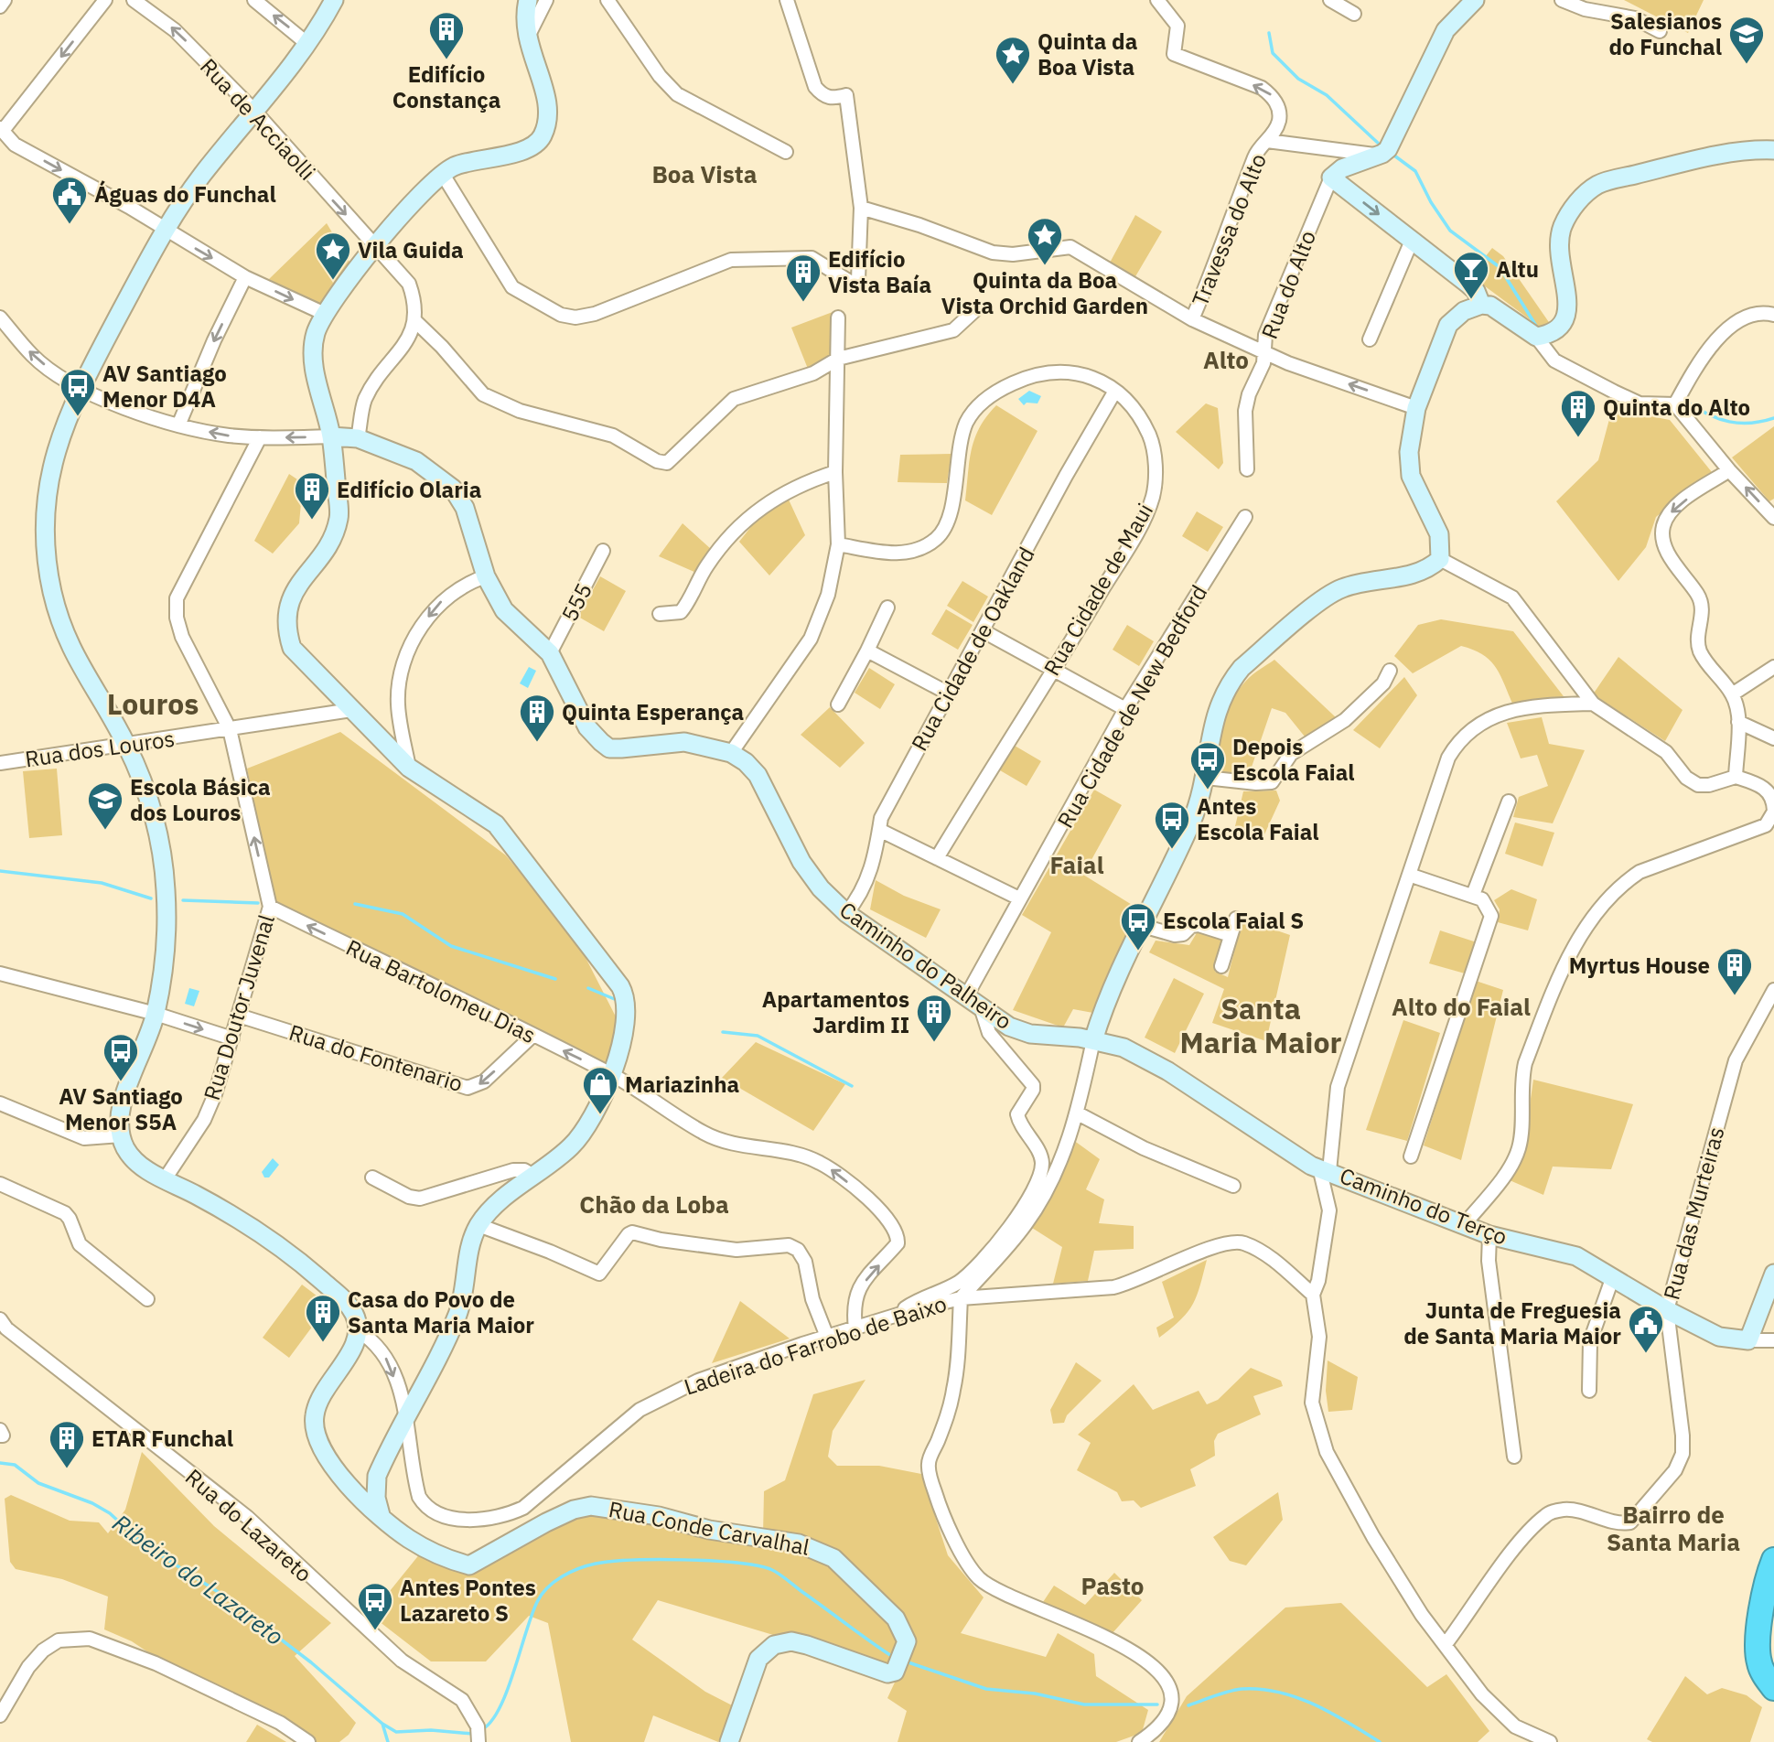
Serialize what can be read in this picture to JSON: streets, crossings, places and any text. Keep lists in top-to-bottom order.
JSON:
{
  "streets": {
    "street": [
      "Rua de Acciaolli",
      "Travessa do Alto",
      "Rua do Alto",
      "Rua Cidade de Maui",
      "555",
      "Rua Cidade de Oakland",
      "Rua Cidade de New Bedford",
      "Rua dos Louros",
      "Caminho do Palheiro",
      "Rua Bartolomeu Dias",
      "Rua Doutor Juvenal",
      "Rua do Fontenario",
      "Caminho do Terço",
      "Rua das Murteiras",
      "Ladeira do Farrobo de Baixo",
      "Rua do Lazareto",
      "Rua Conde Carvalhal"
    ]
  },
  "crossings": [
    ["Rua Cidade de Maui", "Rua Cidade de Oakland"],
    ["555", "Caminho do Palheiro"],
    ["Rua Cidade de Oakland", "Caminho do Palheiro"],
    ["Rua Cidade de New Bedford", "Caminho do Palheiro"],
    ["Rua dos Louros", "Rua Doutor Juvenal"],
    ["Caminho do Palheiro", "Rua Doutor Juvenal"],
    ["Caminho do Palheiro", "Caminho do Terço"],
    ["Rua Bartolomeu Dias", "Rua Doutor Juvenal"],
    ["Rua Bartolomeu Dias", "Rua do Fontenario"],
    ["Rua Bartolomeu Dias", "Ladeira do Farrobo de Baixo"],
    ["Rua Doutor Juvenal", "Rua do Fontenario"],
    ["Caminho do Terço", "Rua das Murteiras"]
  ],
  "one_way": ["Travessa do Alto", "Rua Bartolomeu Dias"],
  "districts": [
    "Boa Vista",
    "Alto",
    "Louros",
    "Faial",
    "Alto do Faial",
    "Santa Maria Maior",
    "Chão da Loba",
    "Bairro de Santa Maria",
    "Pasto"
  ],
  "water": ["Ribeiro do Lazareto"],
  "places": {
    "building": [
      "Edifício Constança",
      "Edifício Vista Baía",
      "Quinta do Alto",
      "Edifício Olaria",
      "Quinta Esperança",
      "Myrtus House",
      "Apartamentos Jardim II",
      "Casa do Povo de Santa Maria Maior",
      "ETAR Funchal"
    ],
    "school or university": ["Salesianos do Funchal", "Escola Básica dos Louros"],
    "place": ["Quinta da Boa Vista", "Quinta da Boa Vista Orchid Garden", "Vila Guida"],
    "public building": ["Águas do Funchal", "Junta de Freguesia de Santa Maria Maior"],
    "bar": ["Altu"],
    "bus stop": [
      "AV Santiago Menor D4A",
      "Depois Escola Faial",
      "Antes Escola Faial",
      "Escola Faial S",
      "AV Santiago Menor S5A",
      "Antes Pontes Lazareto S"
    ],
    "shop": ["Mariazinha"]
  }
}
